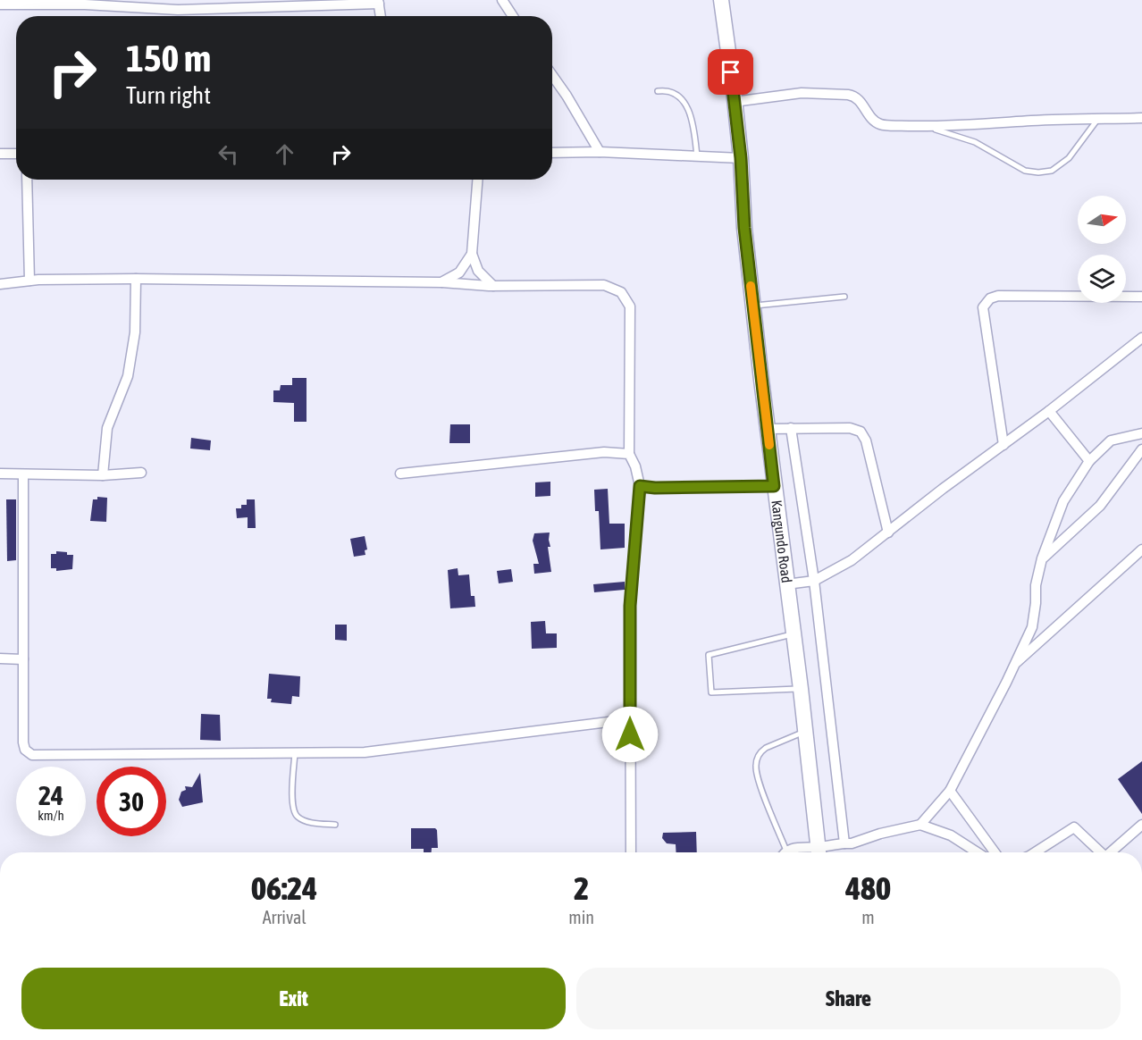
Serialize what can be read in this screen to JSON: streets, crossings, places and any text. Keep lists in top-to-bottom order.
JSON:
{
  "streets": {
    "highway": ["Kangundo Road"]
  },
  "north": "right",
  "page": {
    "turn": ["150 m", "Turn right"],
    "speed": "24 km/h",
    "limit": "30",
    "eta": [
      "06:24",
      "Arrival",
      "2",
      "min",
      "480",
      "m"
    ],
    "buttons": ["Exit", "Share"]
  }
}
